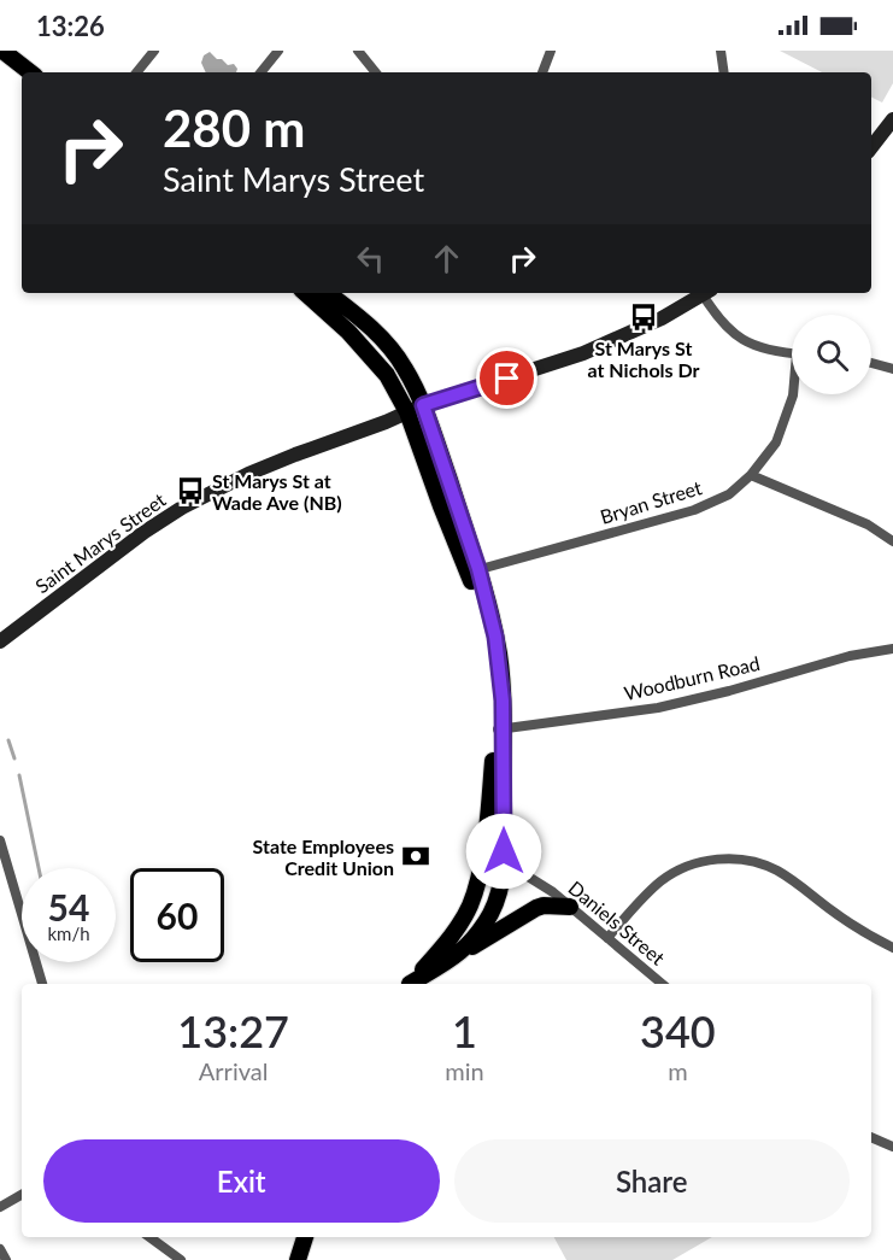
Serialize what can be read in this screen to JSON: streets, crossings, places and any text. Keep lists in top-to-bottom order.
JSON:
{
  "streets": {
    "main road": ["Saint Marys Street"],
    "street": ["Bryan Street", "Woodburn Road", "Daniels Street"]
  },
  "places": {
    "bus stop": ["St Marys St at Nichols Dr", "St Marys St at Wade Ave (NB)"],
    "bank": ["State Employees Credit Union"]
  },
  "page": {
    "status": "13:26",
    "turn": ["280 m", "Saint Marys Street"],
    "speed": "54 km/h",
    "limit": "60",
    "eta": [
      "13:27",
      "Arrival",
      "1",
      "min",
      "340",
      "m"
    ],
    "buttons": ["Exit", "Share"]
  }
}
